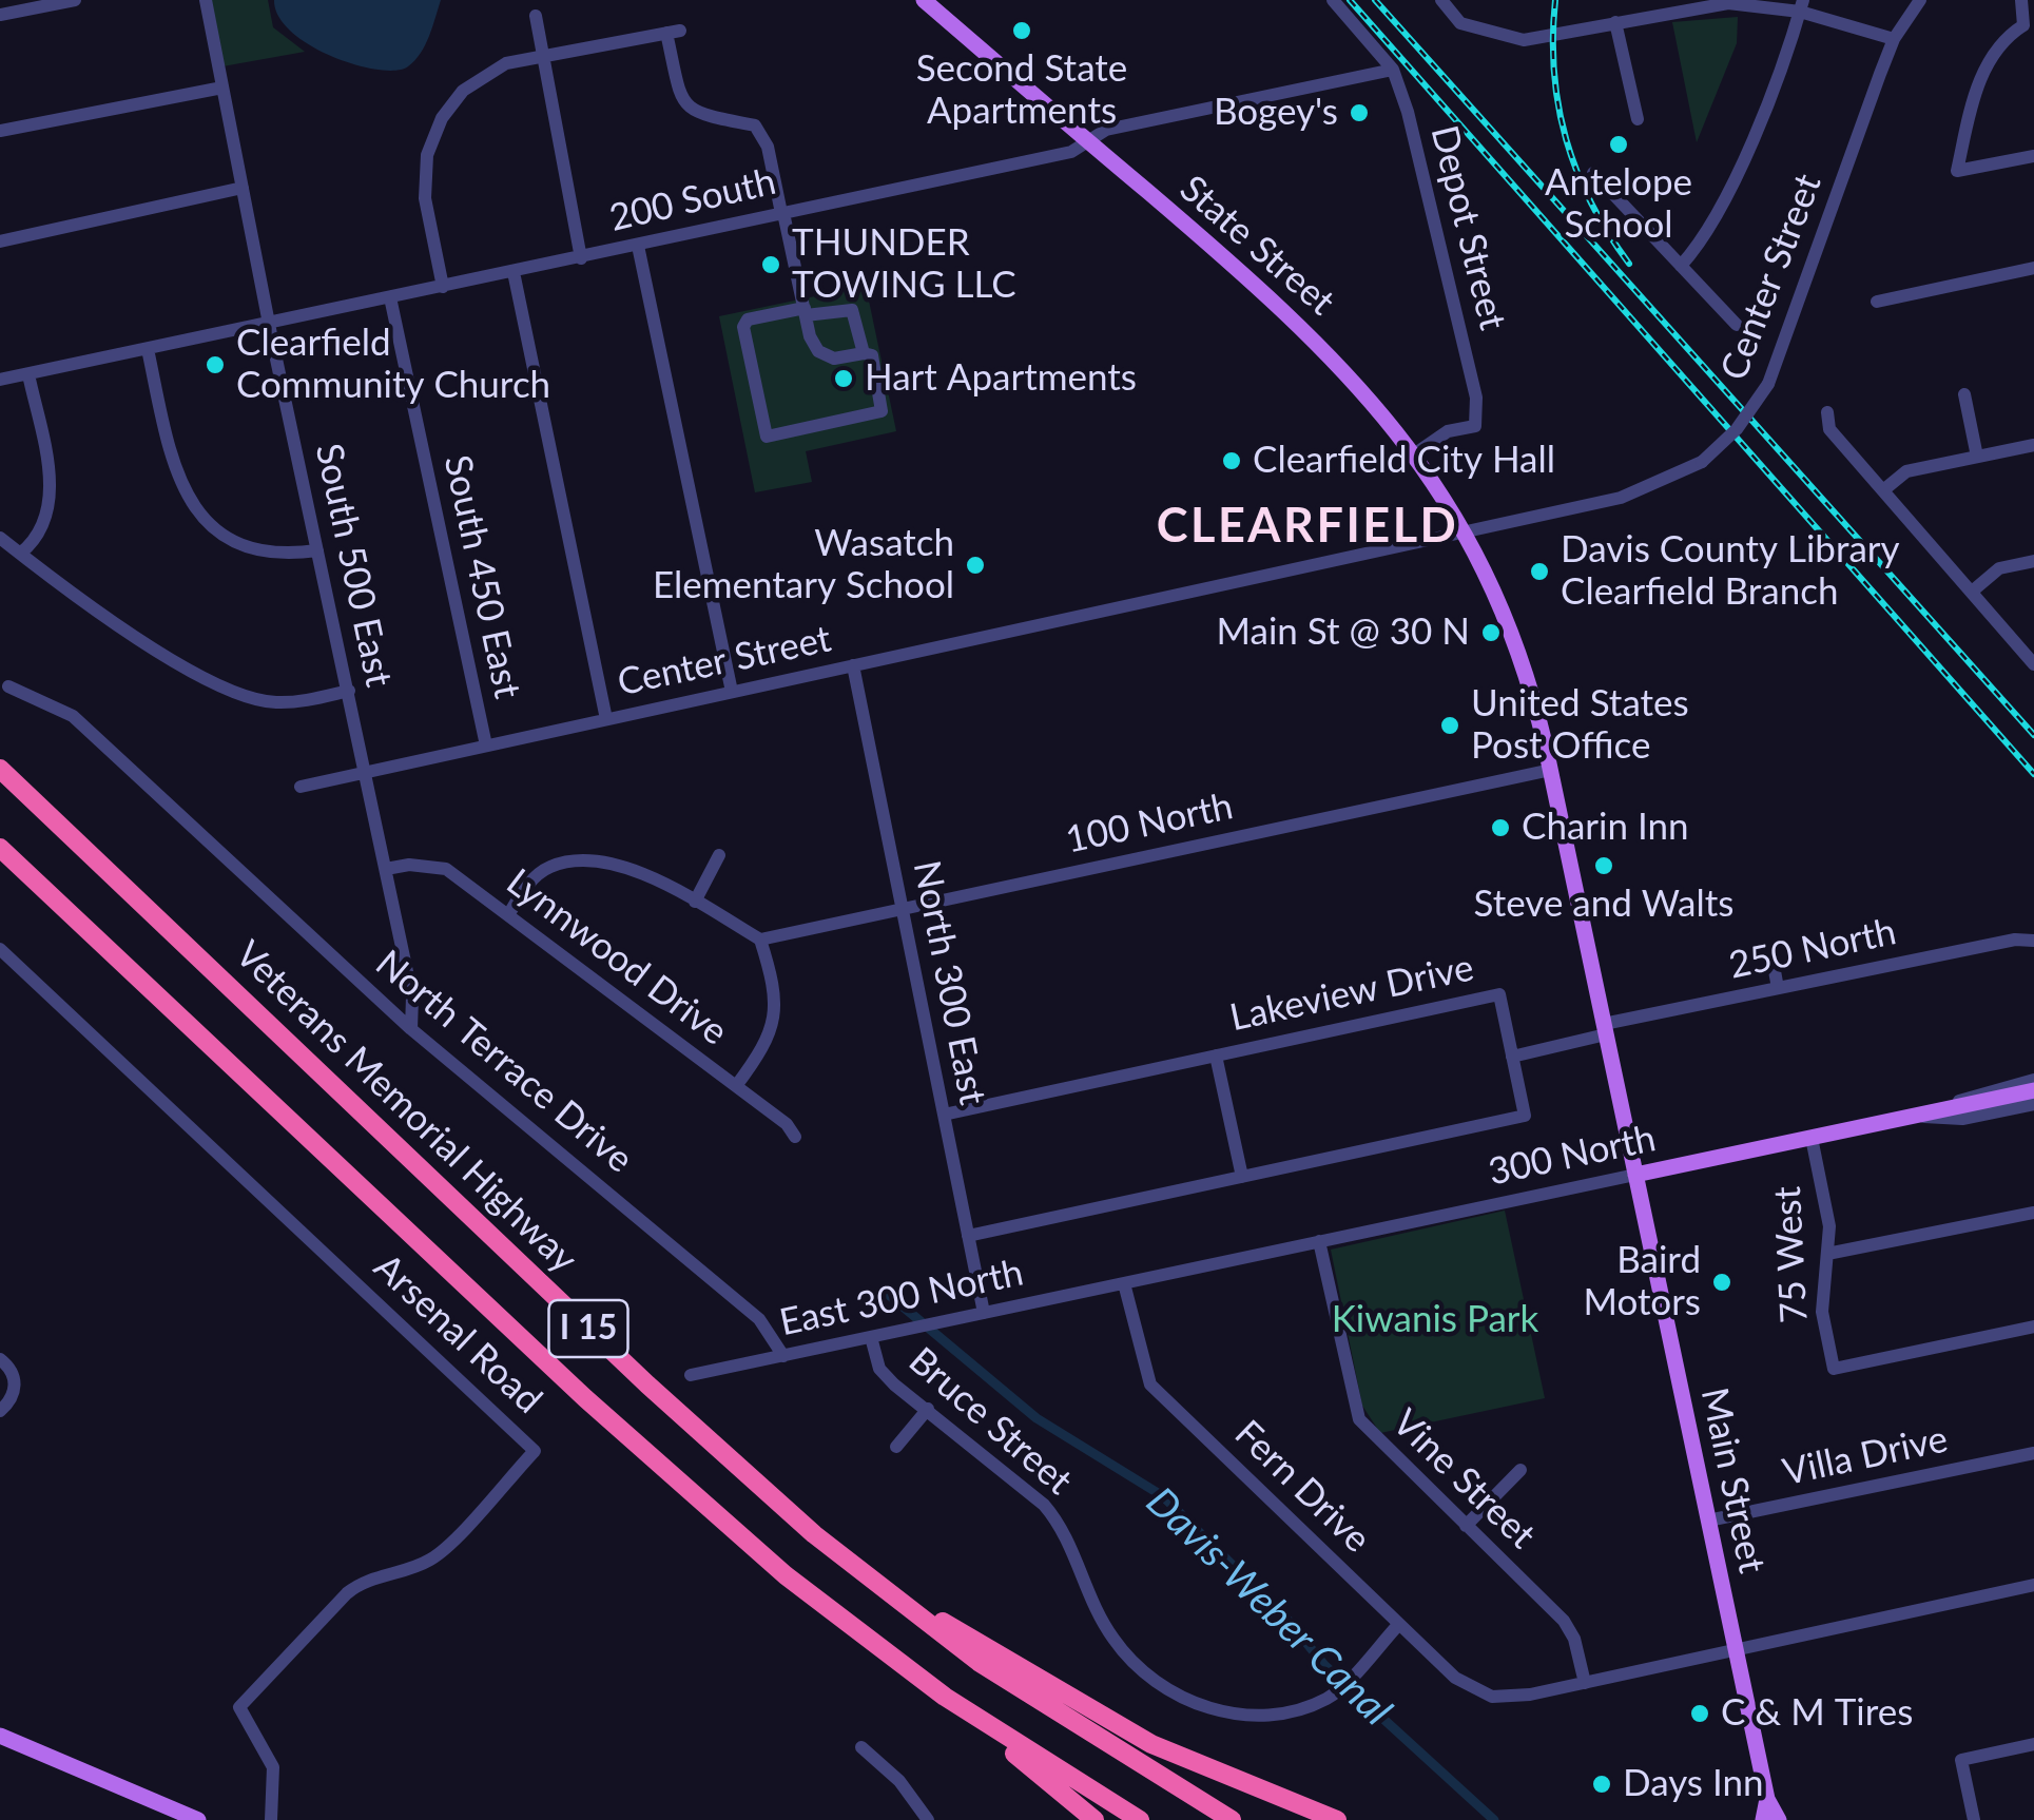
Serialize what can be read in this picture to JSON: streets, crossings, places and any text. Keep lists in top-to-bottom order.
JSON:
{
  "streets": {
    "highway": ["Veterans Memorial Highway", "I 15"],
    "main road": ["State Street", "300 North", "Main Street"],
    "street": [
      "200 South",
      "Depot Street",
      "Center Street",
      "South 500 East",
      "South 450 East",
      "100 North",
      "250 North",
      "Lynnwood Drive",
      "North 300 East",
      "Lakeview Drive",
      "North Terrace Drive",
      "75 West",
      "East 300 North",
      "Arsenal Road",
      "Bruce Street",
      "Villa Drive",
      "Vine Street",
      "Fern Drive"
    ]
  },
  "crossings": [
    ["200 South", "Depot Street"],
    ["200 South", "State Street"],
    ["200 South", "South 500 East"],
    ["200 South", "South 450 East"],
    ["Depot Street", "State Street"],
    ["State Street", "Center Street"],
    ["State Street", "100 North"],
    ["State Street", "Main Street"],
    ["Center Street", "South 500 East"],
    ["Center Street", "South 450 East"],
    ["Center Street", "North 300 East"],
    ["South 500 East", "Lynnwood Drive"],
    ["South 500 East", "North Terrace Drive"],
    ["100 North", "North 300 East"],
    ["100 North", "Main Street"],
    ["250 North", "Main Street"],
    ["North 300 East", "Lakeview Drive"],
    ["North 300 East", "East 300 North"],
    ["North Terrace Drive", "East 300 North"],
    ["300 North", "75 West"],
    ["300 North", "East 300 North"],
    ["300 North", "Vine Street"],
    ["300 North", "Main Street"],
    ["300 North", "Fern Drive"],
    ["East 300 North", "Bruce Street"],
    ["East 300 North", "Fern Drive"],
    ["Bruce Street", "Fern Drive"],
    ["Villa Drive", "Main Street"],
    ["Vine Street", "Fern Drive"]
  ],
  "districts": ["CLEARFIELD"],
  "water": ["Davis-Weber Canal"],
  "parks": ["Kiwanis Park"],
  "places": [
    "Second State Apartments",
    "Bogey's",
    "Antelope School",
    "THUNDER TOWING LLC",
    "Clearfield Community Church",
    "Hart Apartments",
    "Clearfield City Hall",
    "Wasatch Elementary School",
    "Davis County Library Clearfield Branch",
    "Main St @ 30 N",
    "United States Post Office",
    "Charin Inn",
    "Steve and Walts",
    "Baird Motors",
    "C & M Tires",
    "Days Inn"
  ]
}
